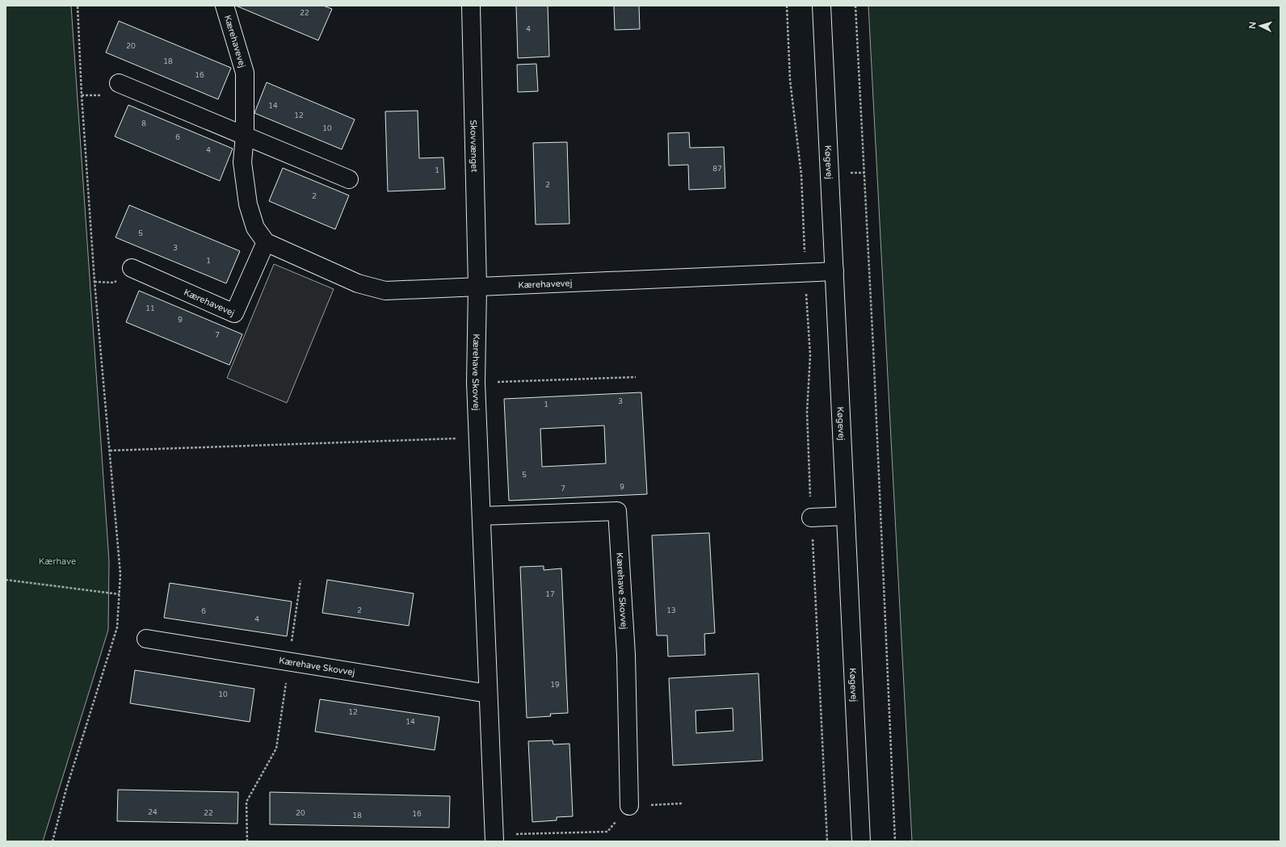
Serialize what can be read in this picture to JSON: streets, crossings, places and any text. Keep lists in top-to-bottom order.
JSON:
{
  "streets": {
    "street": [
      "Kærehavevej",
      "Skovvænget",
      "Køgevej",
      "Kærehave Skovvej"
    ]
  },
  "crossings": [
    ["Kærehavevej", "Skovvænget"],
    ["Kærehavevej", "Køgevej"],
    ["Kærehavevej", "Kærehave Skovvej"],
    ["Skovvænget", "Kærehave Skovvej"]
  ],
  "parks": ["Kærhave"],
  "house_numbers": [
    "22",
    "4",
    "20",
    "18",
    "16",
    "14",
    "12",
    "8",
    "10",
    "6",
    "4",
    "87",
    "1",
    "2",
    "2",
    "5",
    "3",
    "1",
    "11",
    "9",
    "7",
    "3",
    "1",
    "5",
    "9",
    "7",
    "17",
    "2",
    "13",
    "6",
    "4",
    "19",
    "10",
    "12",
    "14",
    "24",
    "22",
    "20",
    "16",
    "18"
  ],
  "north": "left"
}
